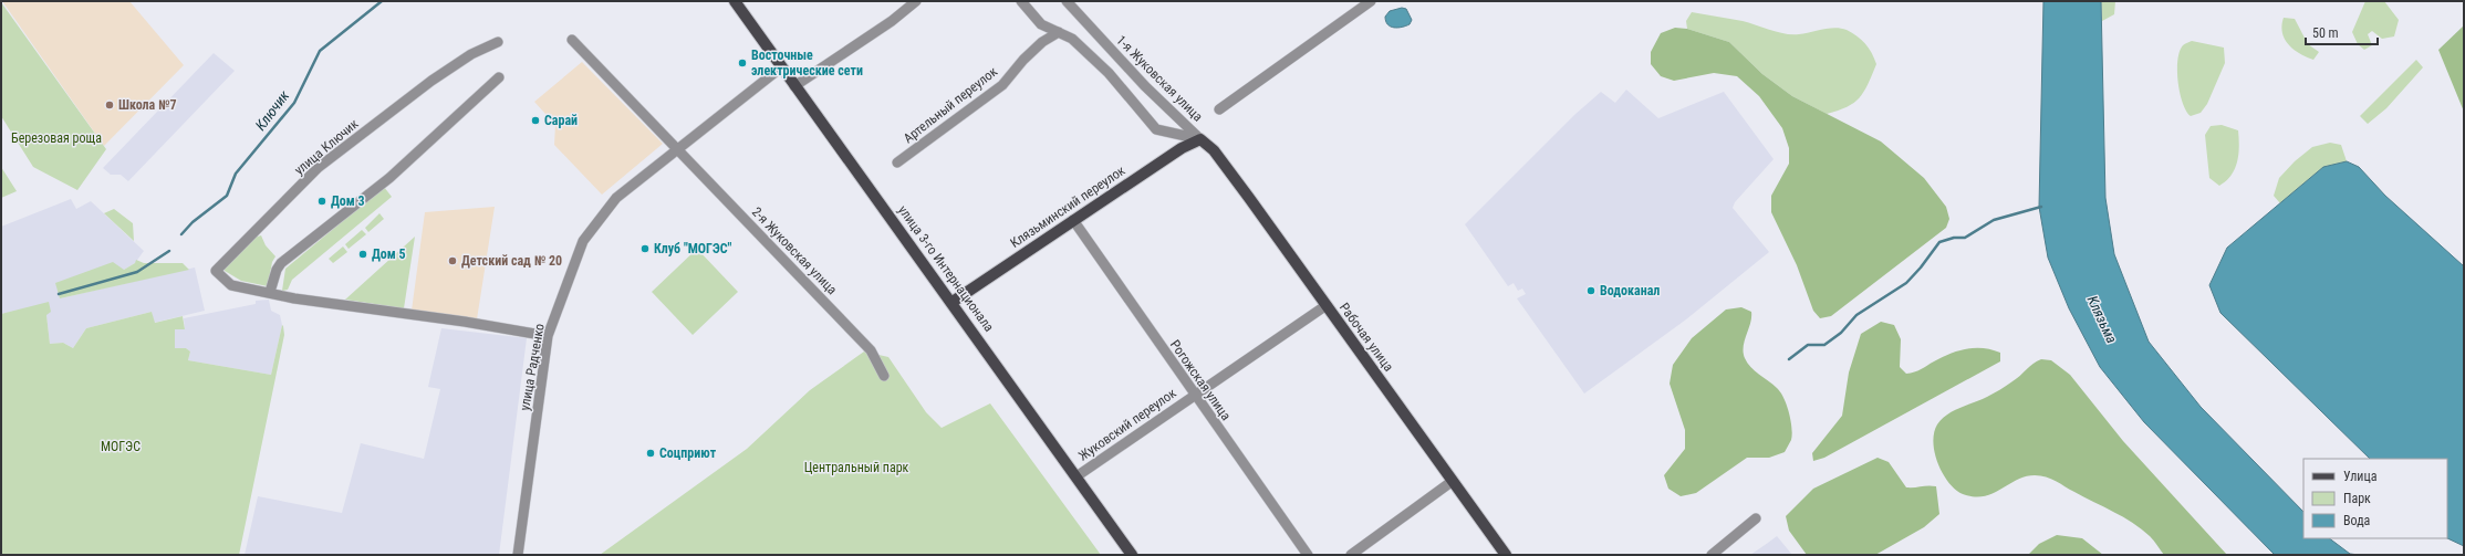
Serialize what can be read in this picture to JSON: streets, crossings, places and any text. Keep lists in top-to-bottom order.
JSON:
{
  "streets": {
    "main road": ["Клязьминский переулок", "улица 3-го Интернационала", "Рабочая улица"],
    "street": [
      "1-я Жуковская улица",
      "Артельный переулок",
      "улица Ключик",
      "2-я Жуковская улица",
      "улица Радченко",
      "Рогожская улица",
      "Жуковский переулок"
    ]
  },
  "crossings": [
    ["1-я Жуковская улица", "Артельный переулок"],
    ["1-я Жуковская улица", "Клязьминский переулок"],
    ["1-я Жуковская улица", "Рабочая улица"],
    ["улица Ключик", "улица Радченко"],
    ["Клязьминский переулок", "улица 3-го Интернационала"],
    ["Клязьминский переулок", "Рабочая улица"],
    ["Клязьминский переулок", "Рогожская улица"],
    ["2-я Жуковская улица", "улица Радченко"],
    ["улица 3-го Интернационала", "улица Радченко"],
    ["улица 3-го Интернационала", "Жуковский переулок"],
    ["Рабочая улица", "Жуковский переулок"],
    ["Рогожская улица", "Жуковский переулок"]
  ],
  "water": ["Ключик", "Клязьма"],
  "parks": ["Березовая роща", "МОГЭС", "Центральный парк"],
  "places": [
    "Восточные электрические сети",
    "Школа №7",
    "Сарай",
    "Дом 3",
    "Клуб \"МОГЭС\"",
    "Дом 5",
    "Детский сад № 20",
    "Водоканал",
    "Соцприют"
  ],
  "legend": ["Улица", "Парк", "Вода"],
  "scale_bar": "50 m"
}
